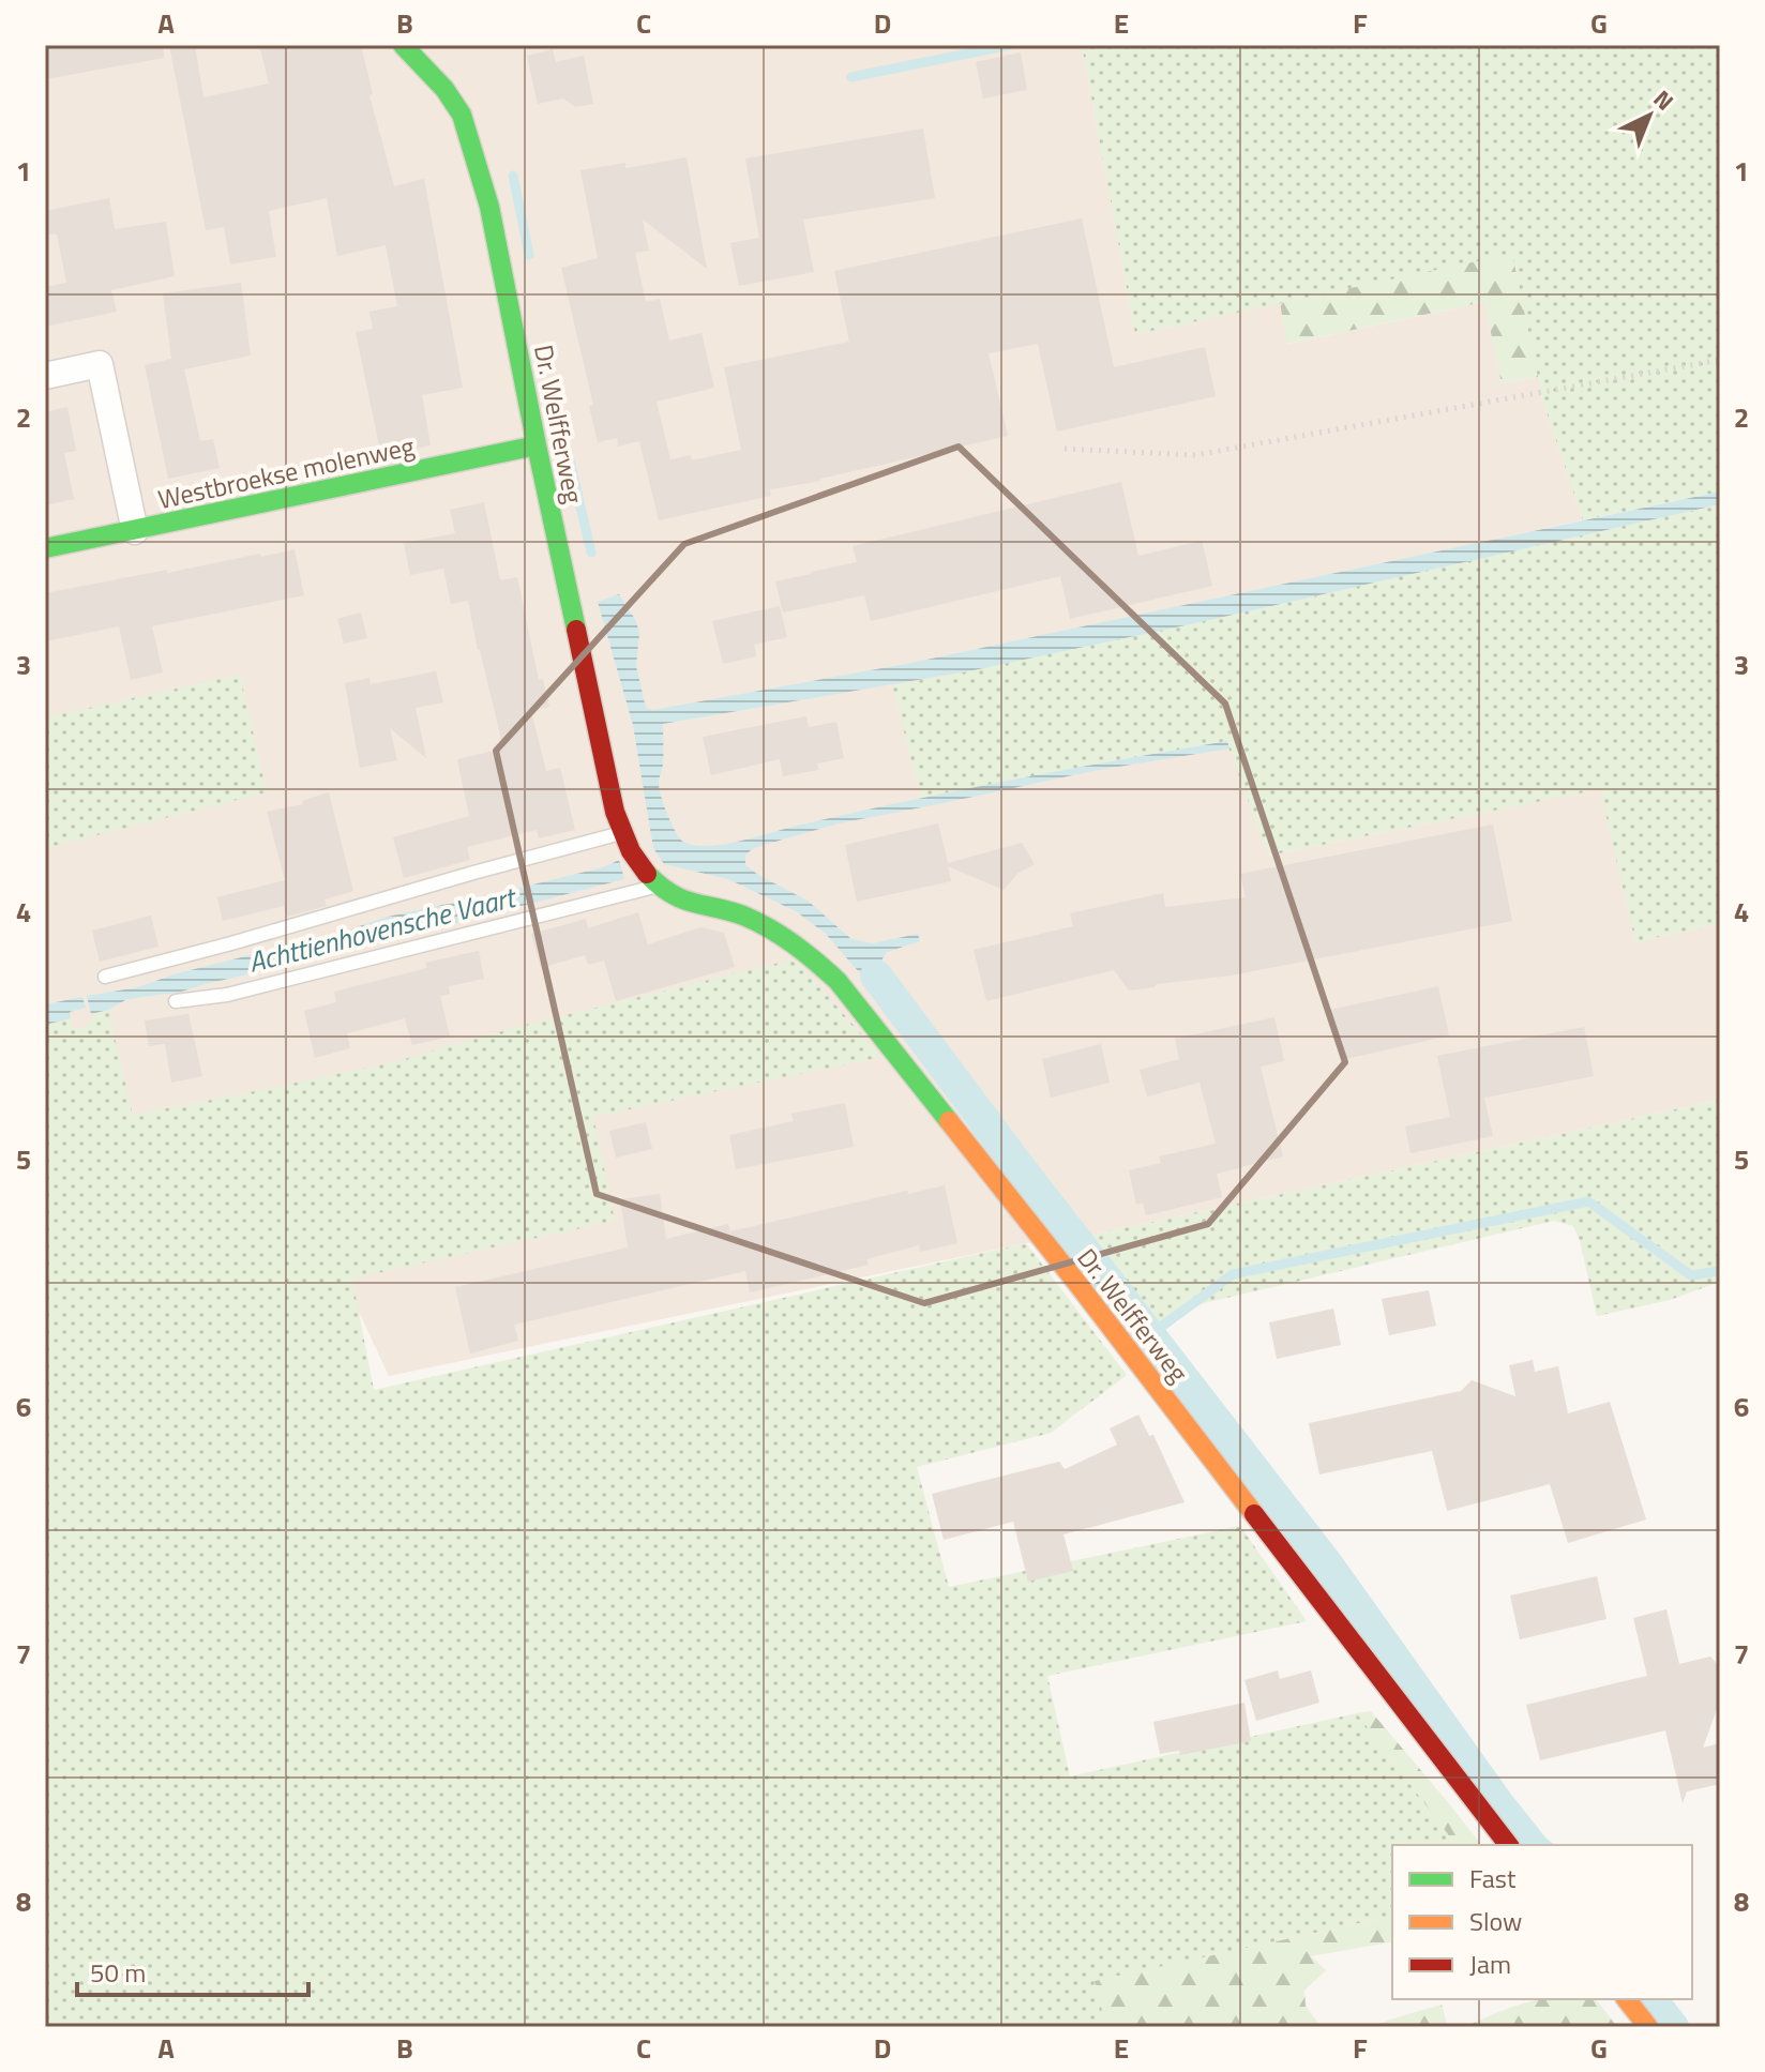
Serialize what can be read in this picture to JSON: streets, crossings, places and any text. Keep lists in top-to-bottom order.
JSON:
{
  "streets": {
    "street": ["Dr. Welfferweg", "Westbroekse molenweg"]
  },
  "crossings": [
    ["Dr. Welfferweg", "Westbroekse molenweg"]
  ],
  "water": ["Achttienhovensche Vaart"],
  "legend": ["Fast", "Slow", "Jam"],
  "scale_bar": "50 m",
  "north": "top right",
  "grid": {
    "columns": [
      "A",
      "B",
      "C",
      "D",
      "E",
      "F",
      "G"
    ],
    "rows": [
      "1",
      "2",
      "3",
      "4",
      "5",
      "6",
      "7",
      "8"
    ]
  }
}
